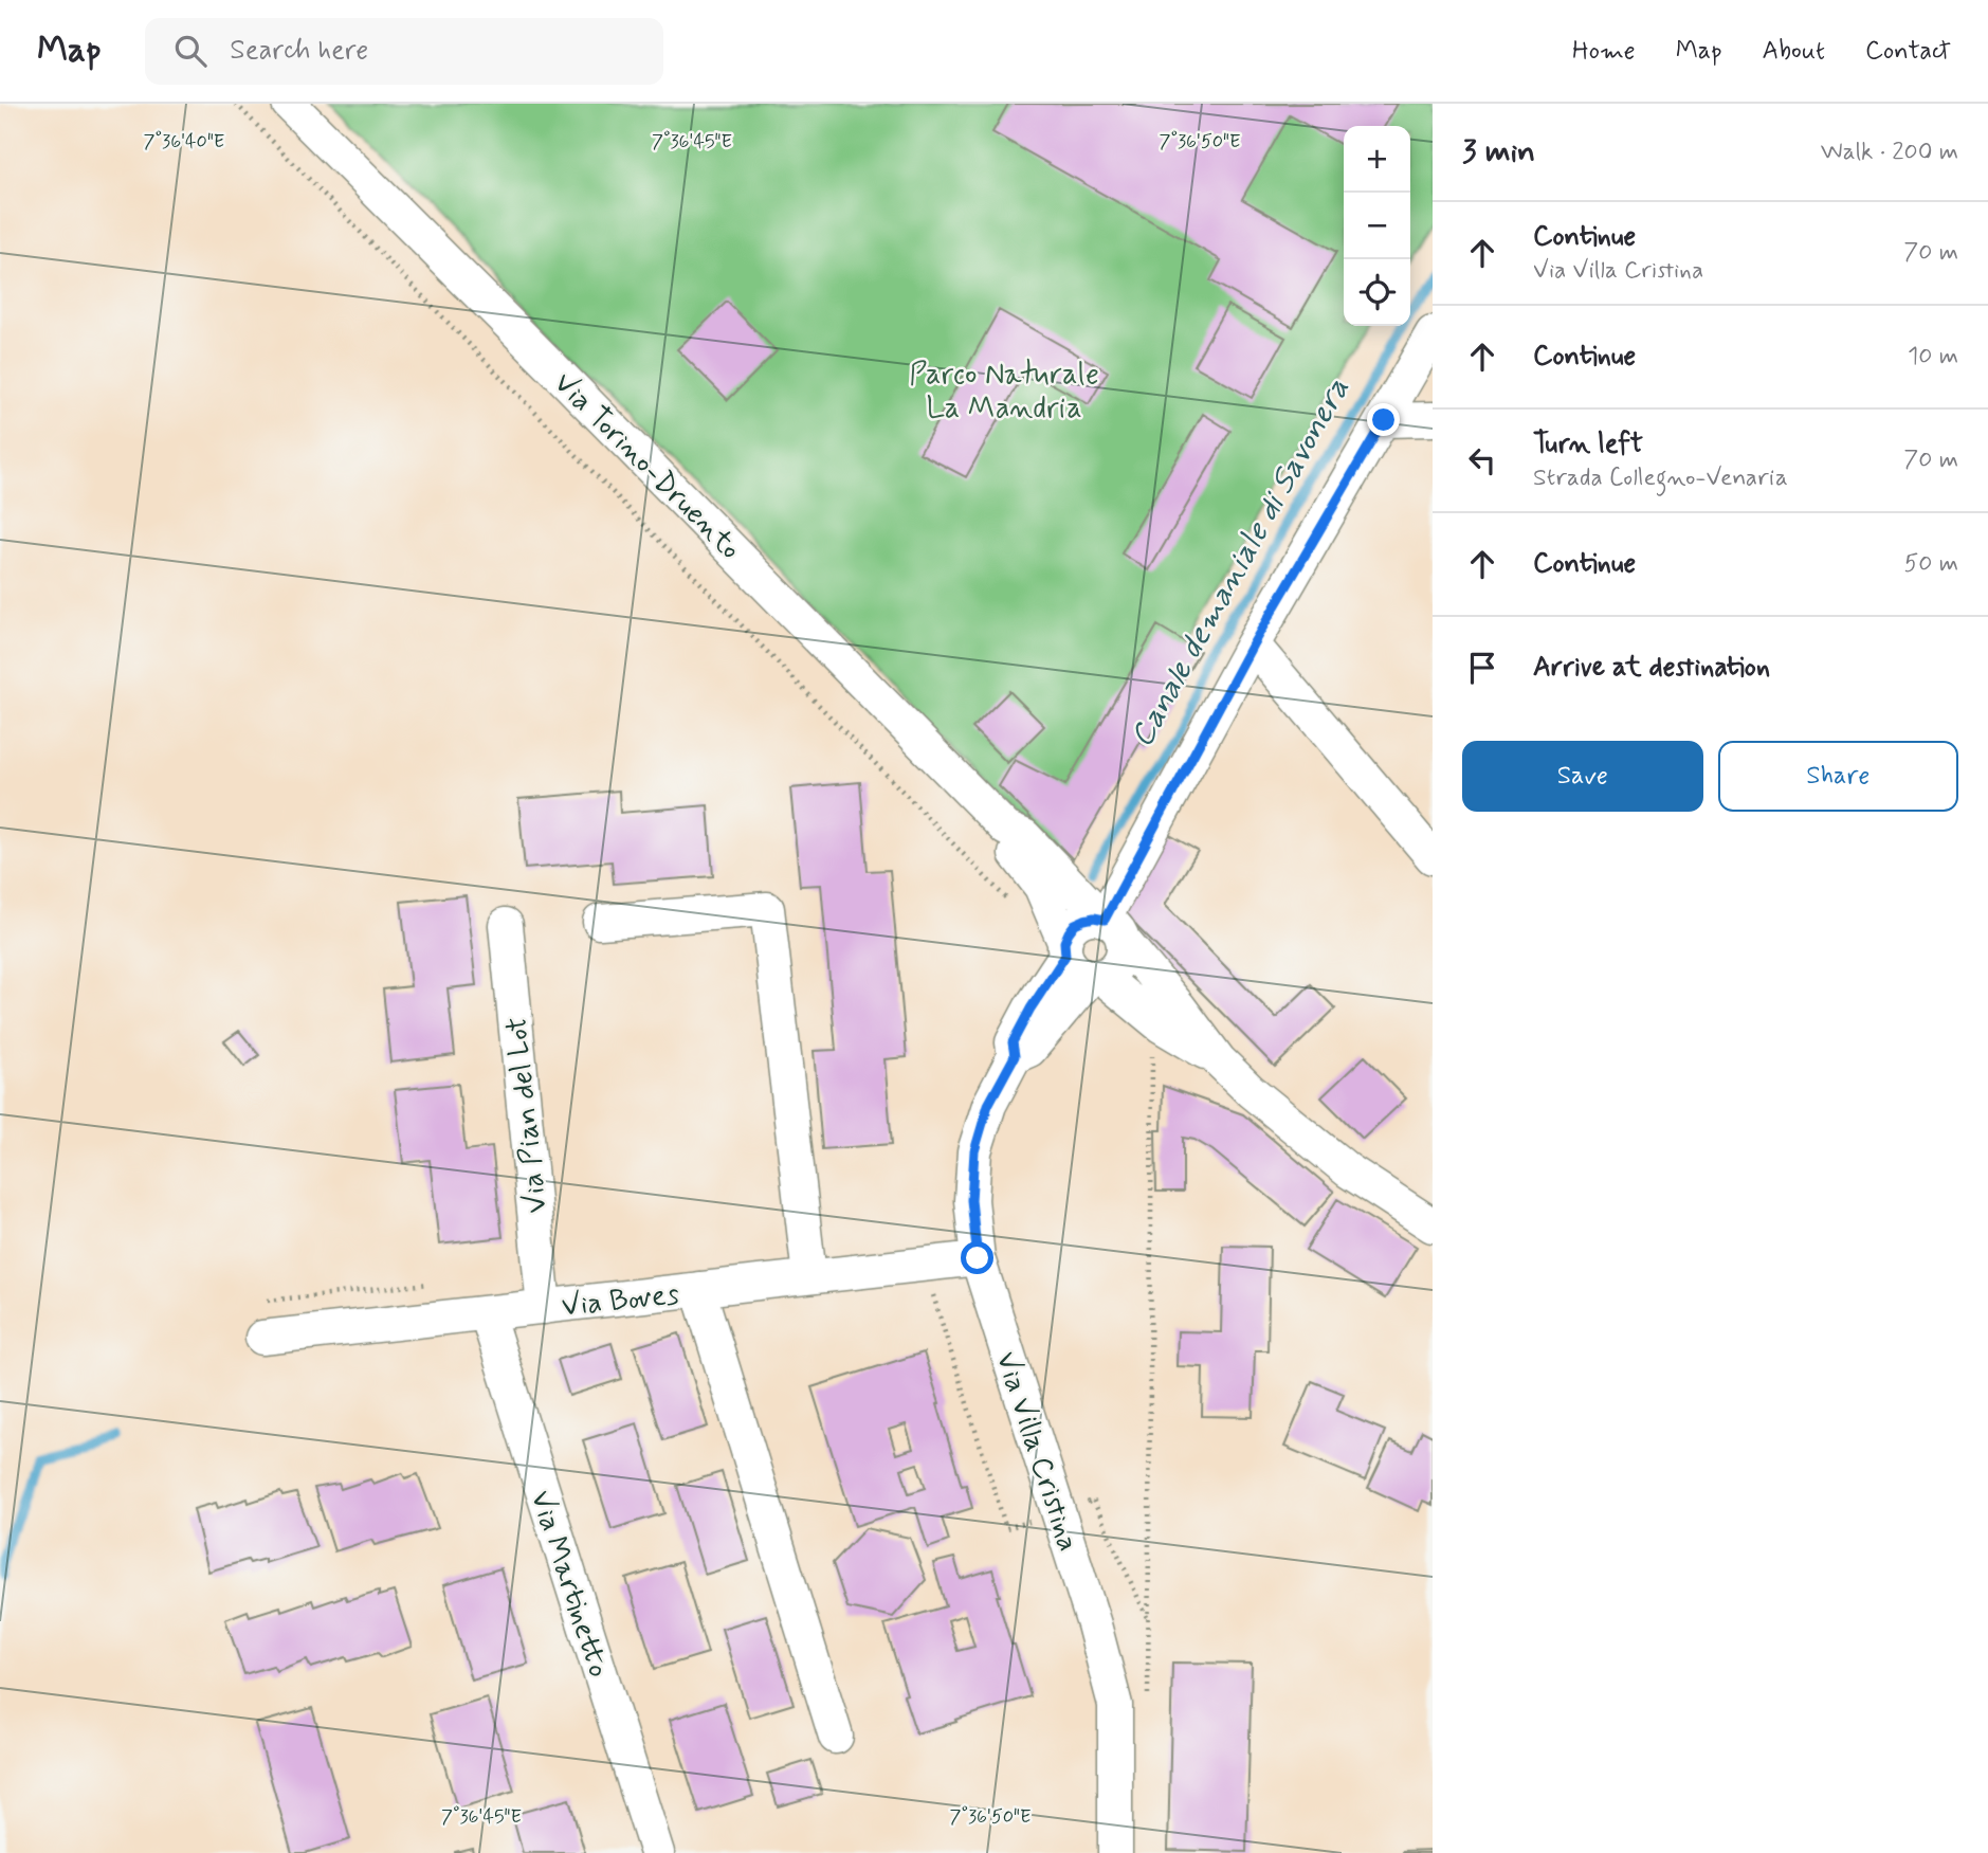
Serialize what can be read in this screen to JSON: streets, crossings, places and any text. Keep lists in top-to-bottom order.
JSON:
{
  "streets": {
    "street": [
      "Via Torino-Druento",
      "Via Pian del Lot",
      "Via Boves",
      "Via Villa Cristina",
      "Via Martinetto"
    ]
  },
  "crossings": [
    ["Via Torino-Druento", "Via Villa Cristina"],
    ["Via Pian del Lot", "Via Boves"],
    ["Via Boves", "Via Villa Cristina"],
    ["Via Boves", "Via Martinetto"]
  ],
  "water": ["Canale demaniale di Savonera"],
  "parks": ["Parco Naturale La Mandria"],
  "page": {
    "header": "Map",
    "search": "Search here",
    "nav": [
      "Home",
      "Map",
      "About",
      "Contact"
    ],
    "heading": ["3 min", "Walk · 200 m"],
    "map_buttons": ["+", "−"],
    "list": [
      ["Continue", "Via Villa Cristina", "70 m"],
      ["Continue", "10 m"],
      ["Turn left", "Strada Collegno-Venaria", "70 m"],
      ["Continue", "50 m"],
      "Arrive at destination"
    ],
    "buttons": ["Save", "Share"]
  },
  "coordinates": ["7°36'40\"E", "7°36'45\"E", "7°36'50\"E"]
}
